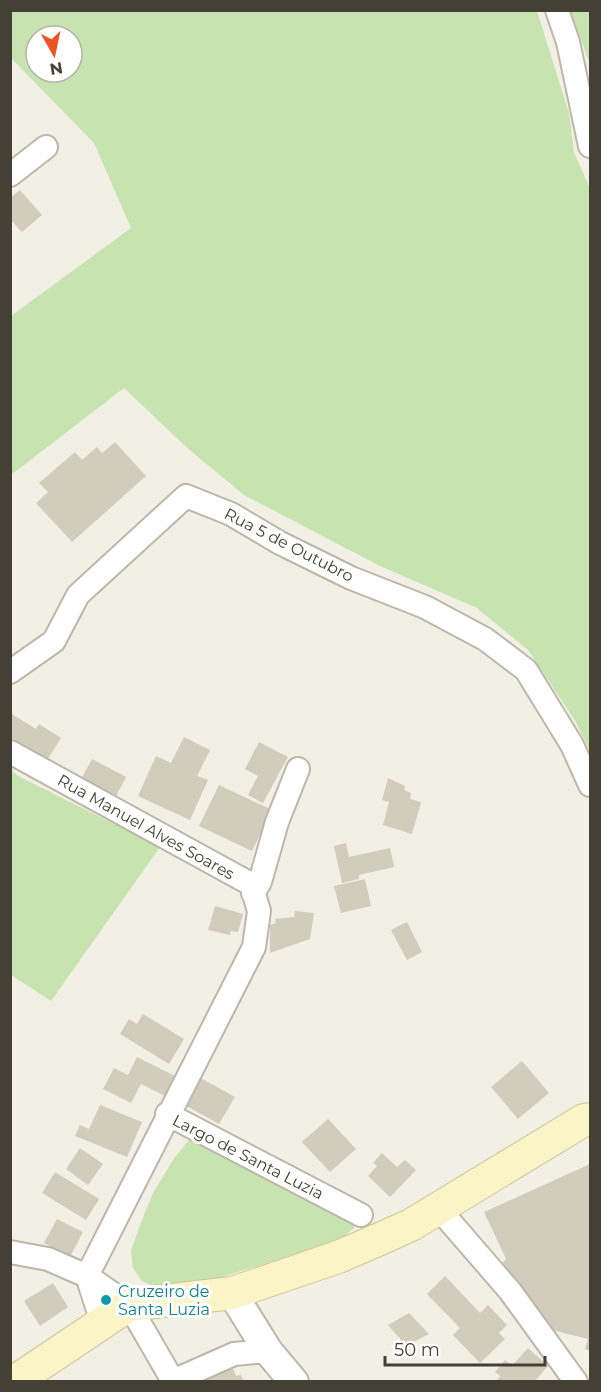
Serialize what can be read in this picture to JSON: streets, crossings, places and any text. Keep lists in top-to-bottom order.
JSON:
{
  "streets": {
    "street": ["Rua 5 de Outubro", "Rua Manuel Alves Soares", "Largo de Santa Luzia"]
  },
  "places": ["Cruzeiro de Santa Luzia"],
  "scale_bar": "50 m",
  "north": "bottom"
}
